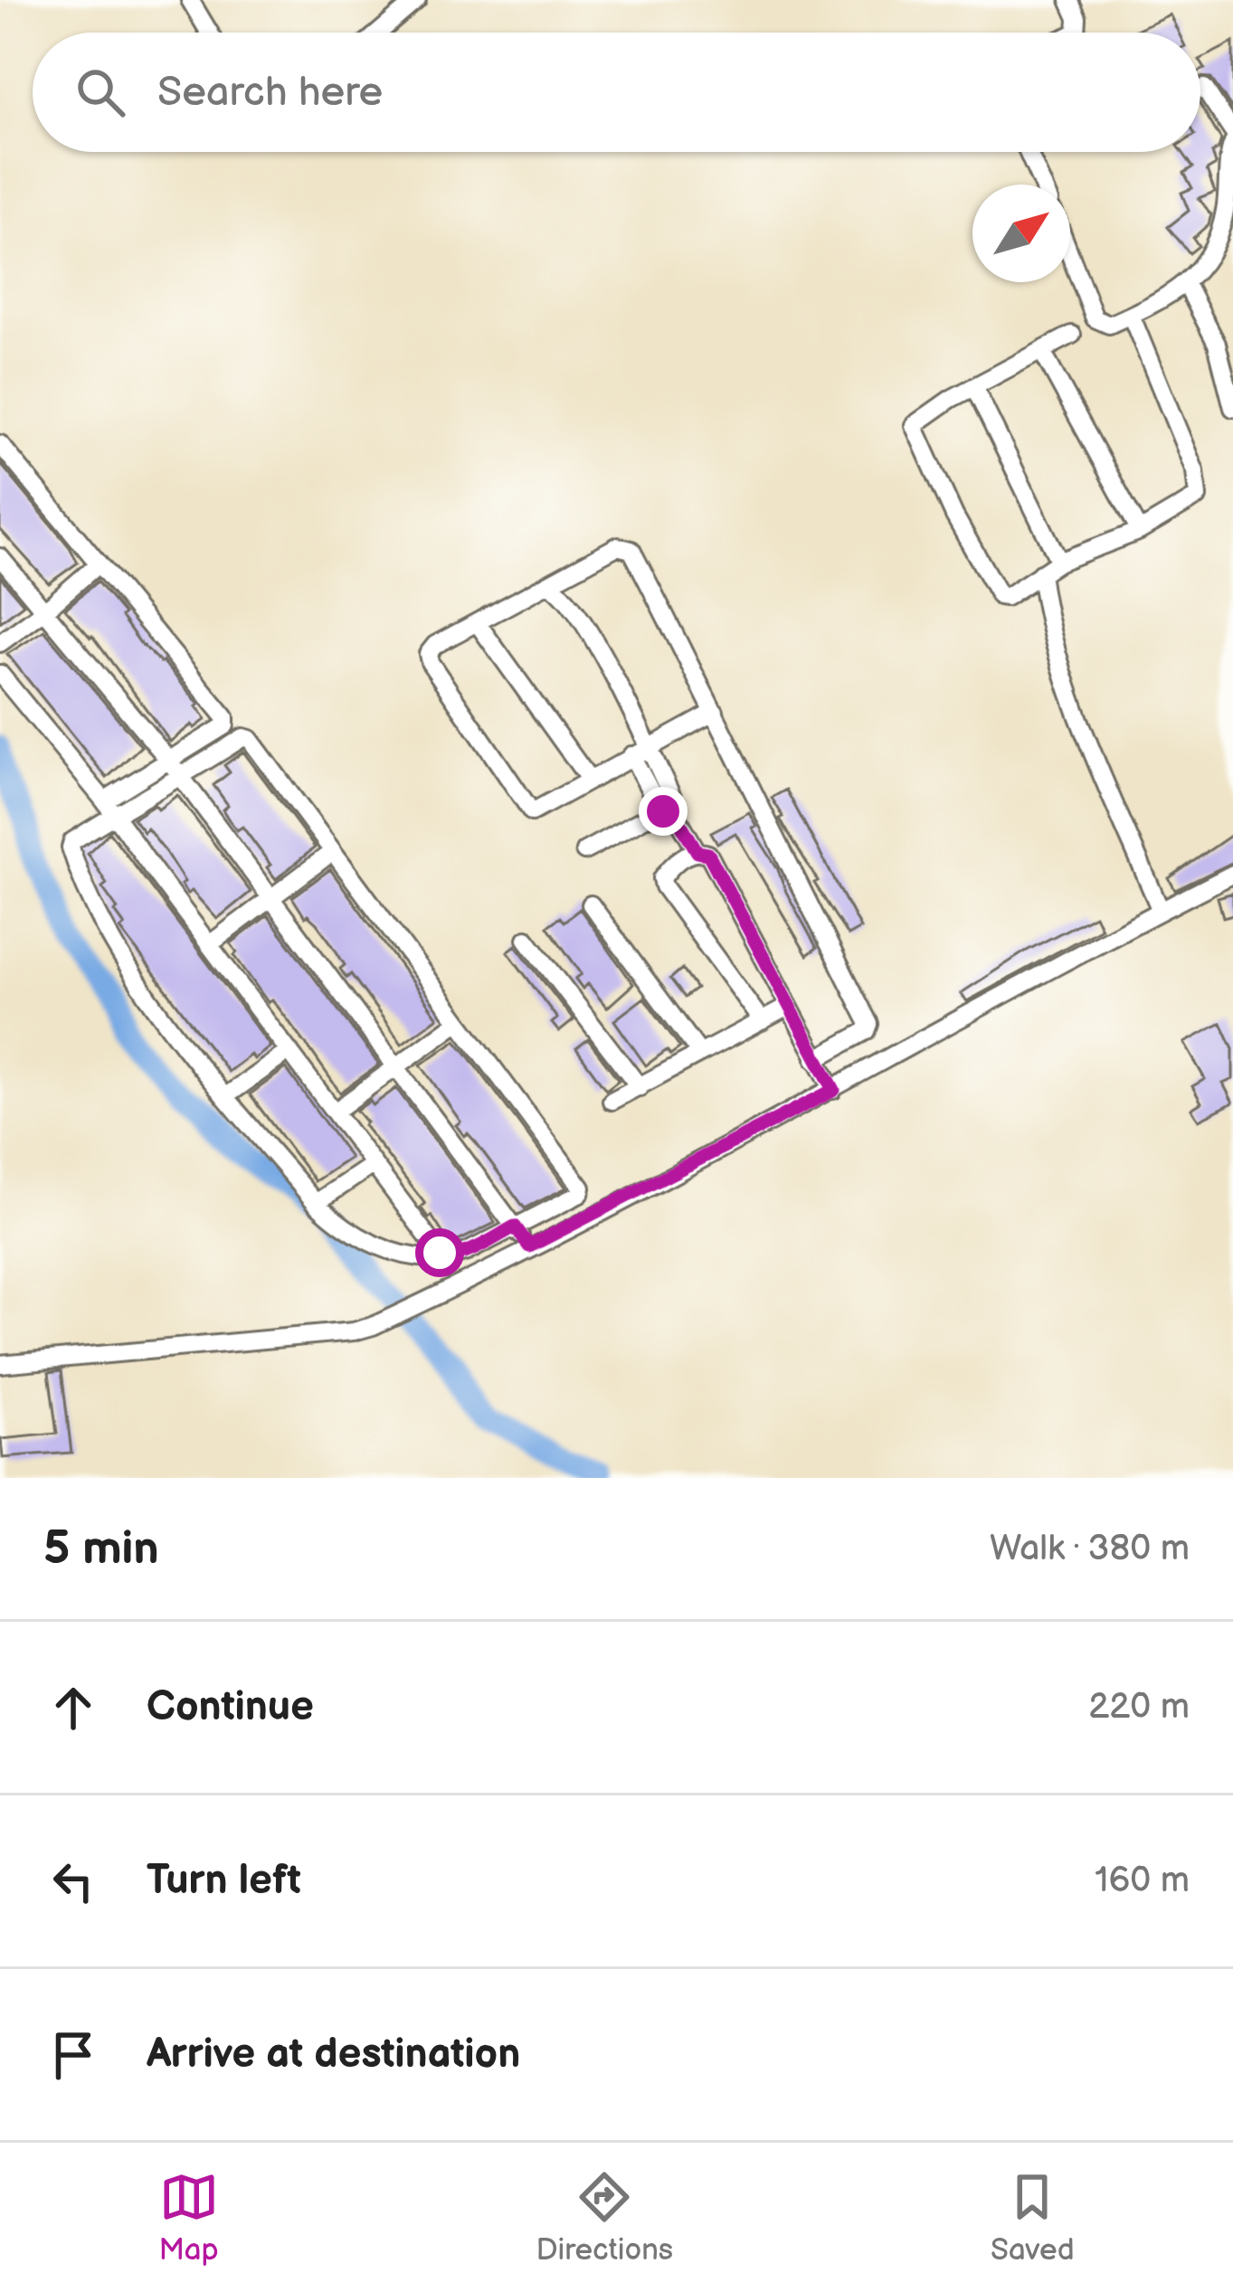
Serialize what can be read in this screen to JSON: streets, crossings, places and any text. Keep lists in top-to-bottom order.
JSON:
{
  "north": "top right",
  "page": {
    "search": "Search here",
    "heading": ["5 min", "Walk · 380 m"],
    "list": [
      ["Continue", "220 m"],
      ["Turn left", "160 m"],
      "Arrive at destination"
    ],
    "nav": ["Map", "Directions", "Saved"]
  }
}
